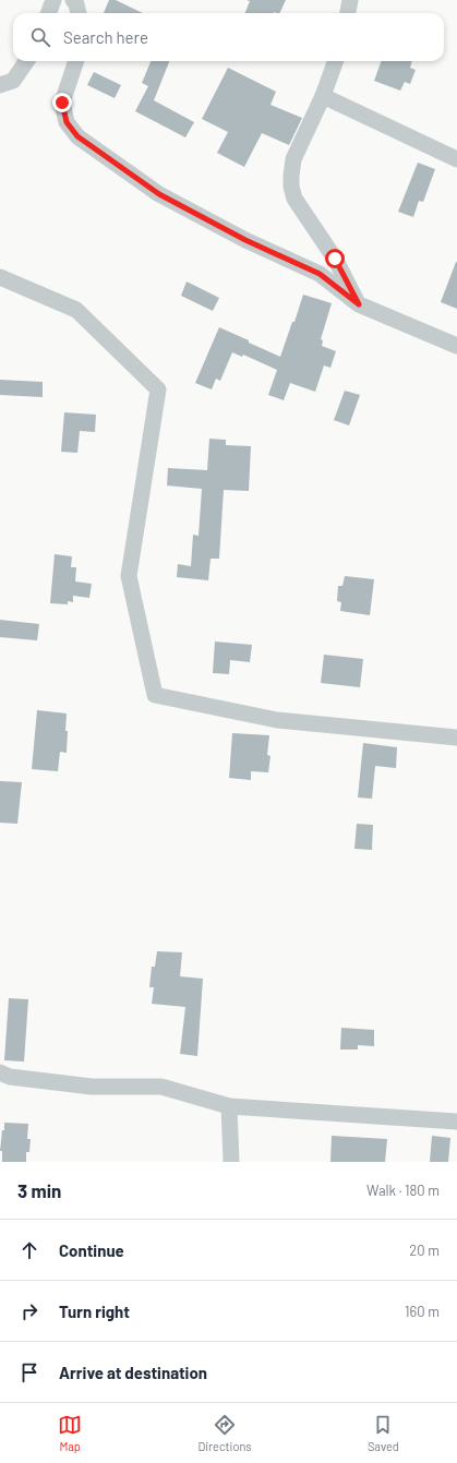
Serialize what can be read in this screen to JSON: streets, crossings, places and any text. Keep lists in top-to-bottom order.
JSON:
{
  "page": {
    "search": "Search here",
    "heading": ["3 min", "Walk · 180 m"],
    "list": [
      ["Continue", "20 m"],
      ["Turn right", "160 m"],
      "Arrive at destination"
    ],
    "nav": ["Map", "Directions", "Saved"]
  }
}
